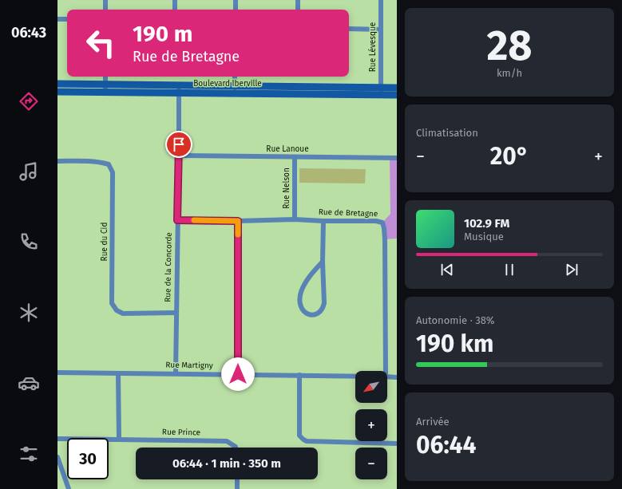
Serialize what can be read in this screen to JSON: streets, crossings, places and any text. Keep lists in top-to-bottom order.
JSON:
{
  "streets": {
    "street": [
      "Rue Lévesque",
      "Boulevard Iberville",
      "Rue Lanoue",
      "Rue Nelson",
      "Rue de Bretagne",
      "Rue du Cid",
      "Rue de la Concorde",
      "Rue Martigny",
      "Rue Prince"
    ]
  },
  "crossings": [
    ["Rue Lévesque", "Boulevard Iberville"],
    ["Boulevard Iberville", "Rue de la Concorde"],
    ["Rue Lanoue", "Rue Nelson"],
    ["Rue Lanoue", "Rue de la Concorde"],
    ["Rue Nelson", "Rue de Bretagne"],
    ["Rue de Bretagne", "Rue de la Concorde"],
    ["Rue du Cid", "Rue de la Concorde"],
    ["Rue de la Concorde", "Rue Martigny"]
  ],
  "north": "bottom left",
  "page": {
    "tabs": "06:43",
    "tile": [
      ["28", "km/h"],
      "Climatisation",
      ["Autonomie · 38%", "190 km"],
      ["Arrivée", "06:44"]
    ],
    "turn": ["190 m", "Rue de Bretagne"],
    "heat": ["−", "20°", "+"],
    "song": ["102.9 FM", "Musique"],
    "map_buttons": ["+", "−"],
    "limit": "30",
    "trip": "06:44 · 1 min · 350 m"
  }
}
